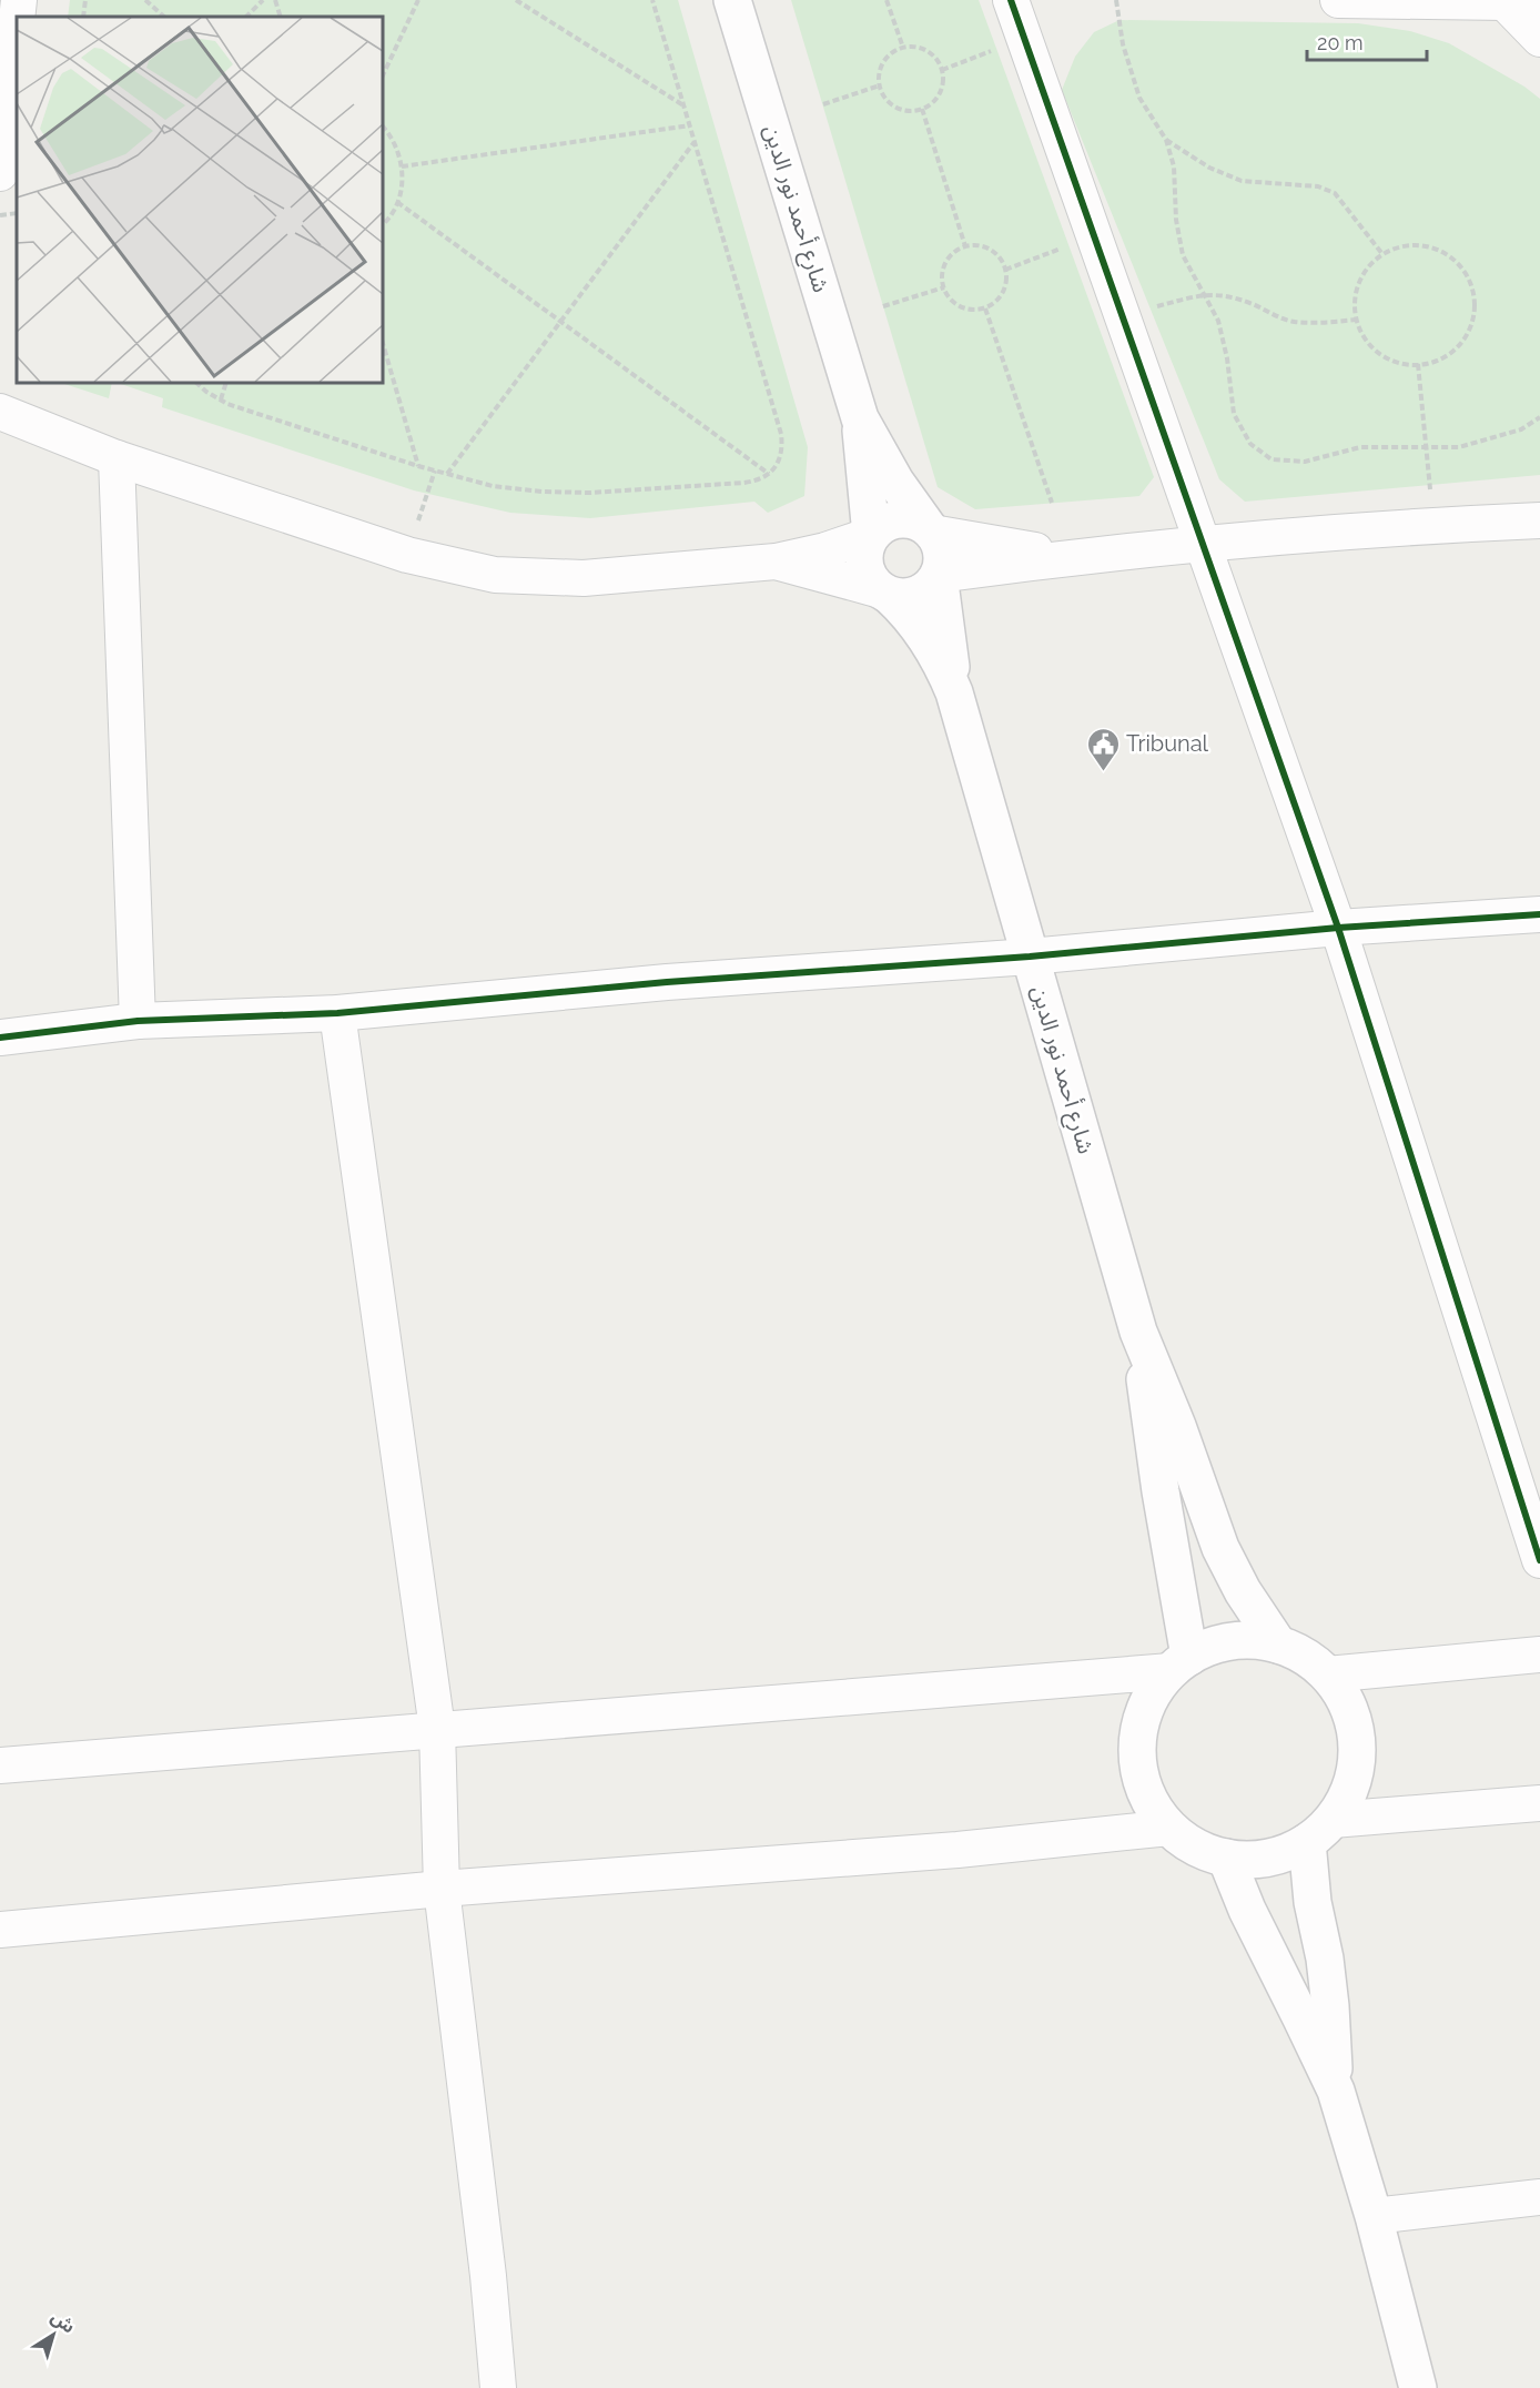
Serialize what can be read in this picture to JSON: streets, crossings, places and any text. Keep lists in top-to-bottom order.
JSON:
{
  "streets": {
    "street": ["شارع أحمد نور الدين"]
  },
  "places": {
    "public building": ["Tribunal"]
  },
  "scale_bar": "20 m",
  "north": "top right"
}
